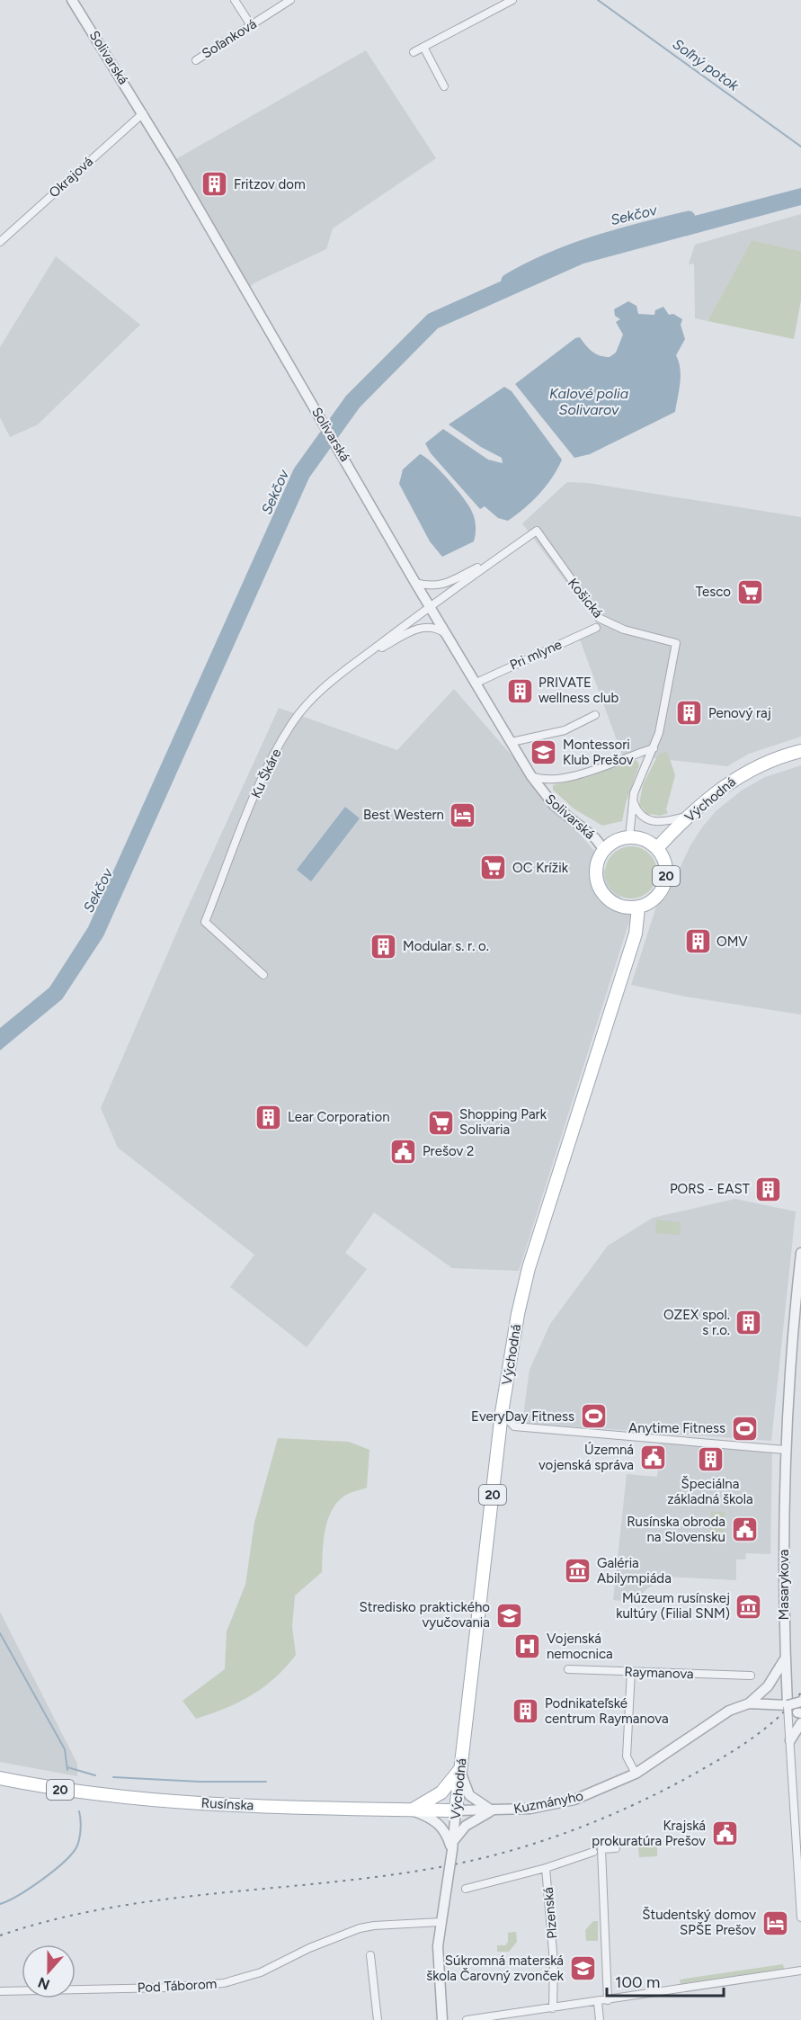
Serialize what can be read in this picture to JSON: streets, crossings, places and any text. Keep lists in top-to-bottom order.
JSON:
{
  "streets": {
    "main road": ["Východná", "20", "Rusínska"],
    "street": [
      "Soľanková",
      "Solivarská",
      "Okrajová",
      "Košická",
      "Pri mlyne",
      "Ku Škáre",
      "Masarykova",
      "Raymanova",
      "Kuzmányho",
      "Plzenská",
      "Pod Táborom"
    ]
  },
  "crossings": [
    ["Solivarská", "Okrajová"],
    ["Solivarská", "Košická"],
    ["Solivarská", "Pri mlyne"],
    ["Solivarská", "Ku Škáre"],
    ["Solivarská", "Východná"],
    ["Solivarská", "20"],
    ["Košická", "Ku Škáre"],
    ["Východná", "20"],
    ["Východná", "Kuzmányho"],
    ["Východná", "Rusínska"],
    ["Východná", "Pod Táborom"],
    ["Masarykova", "Kuzmányho"],
    ["Kuzmányho", "Rusínska"]
  ],
  "water": ["Soľný potok", "Sekčov", "Kalové polia Solivarov"],
  "places": {
    "building": [
      "Fritzov dom",
      "PRIVATE wellness club",
      "Penový raj",
      "OMV",
      "Modular s. r. o.",
      "Lear Corporation",
      "PORS - EAST",
      "OZEX spol. s r.o.",
      "Špeciálna základná škola",
      "Podnikateľské centrum Raymanova"
    ],
    "supermarket": ["Tesco", "OC Krížik", "Shopping Park Solivaria"],
    "school or university": ["Montessori Klub Prešov", "Stredisko praktického vyučovania", "Súkromná materská škola Čarovný zvonček"],
    "hotel": ["Best Western", "Študentský domov SPŠE Prešov"],
    "public building": [
      "Prešov 2",
      "Územná vojenská správa",
      "Rusínska obroda na Slovensku",
      "Krajská prokuratúra Prešov"
    ],
    "sports": ["EveryDay Fitness", "Anytime Fitness"],
    "museum": ["Galéria Abilympiáda", "Múzeum rusínskej kultúry (Filial SNM)"],
    "hospital": ["Vojenská nemocnica"]
  },
  "scale_bar": "100 m",
  "north": "bottom"
}
